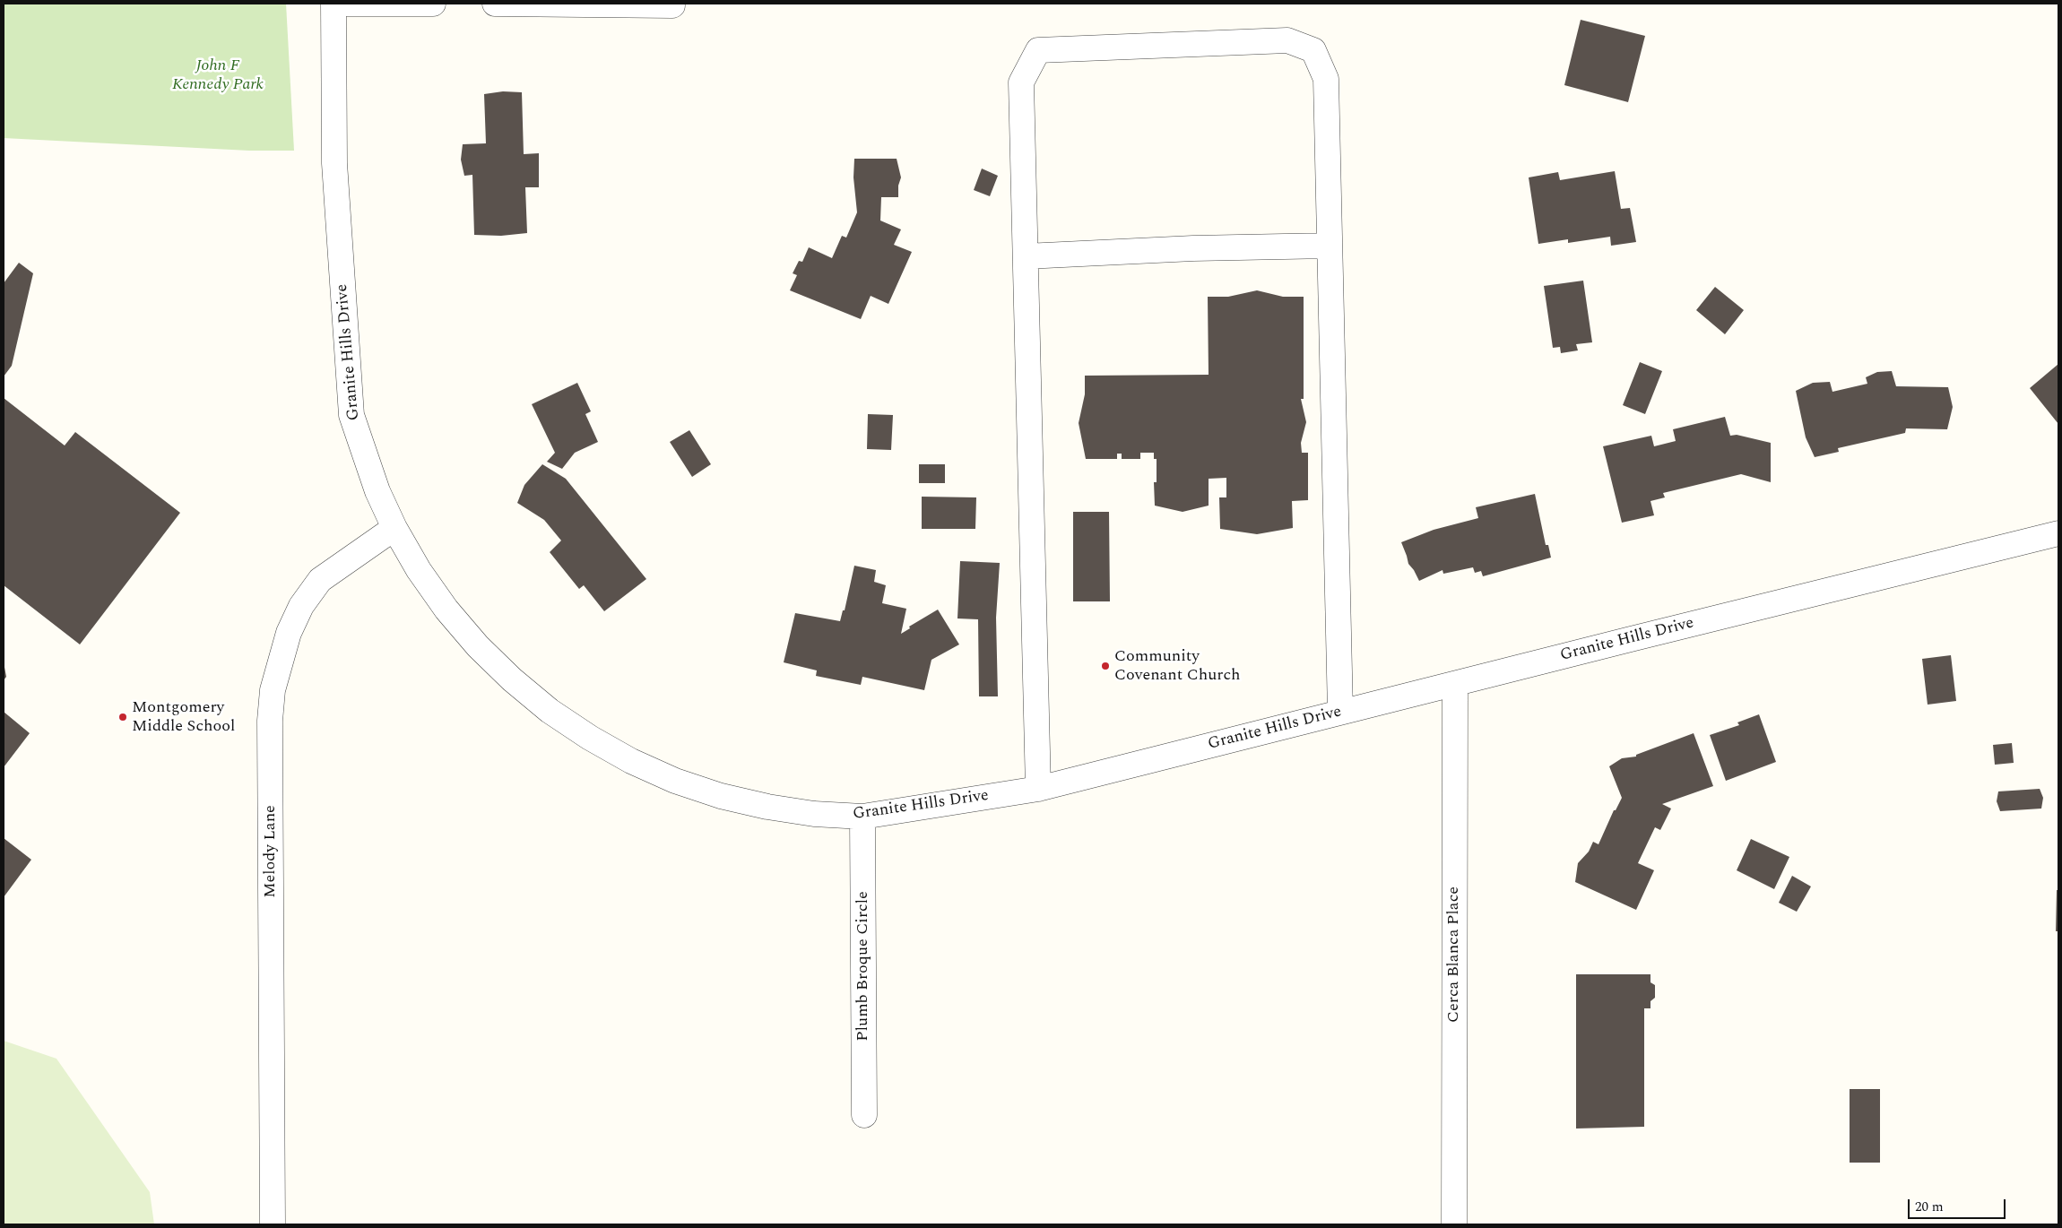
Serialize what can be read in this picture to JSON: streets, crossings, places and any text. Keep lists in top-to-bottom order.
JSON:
{
  "streets": {
    "street": [
      "Granite Hills Drive",
      "Melody Lane",
      "Cerca Blanca Place",
      "Plumb Broque Circle"
    ]
  },
  "crossings": [
    ["Granite Hills Drive", "Melody Lane"],
    ["Granite Hills Drive", "Cerca Blanca Place"],
    ["Granite Hills Drive", "Plumb Broque Circle"]
  ],
  "parks": ["John F Kennedy Park"],
  "places": ["Community Covenant Church", "Montgomery Middle School"],
  "scale_bar": "20 m"
}
